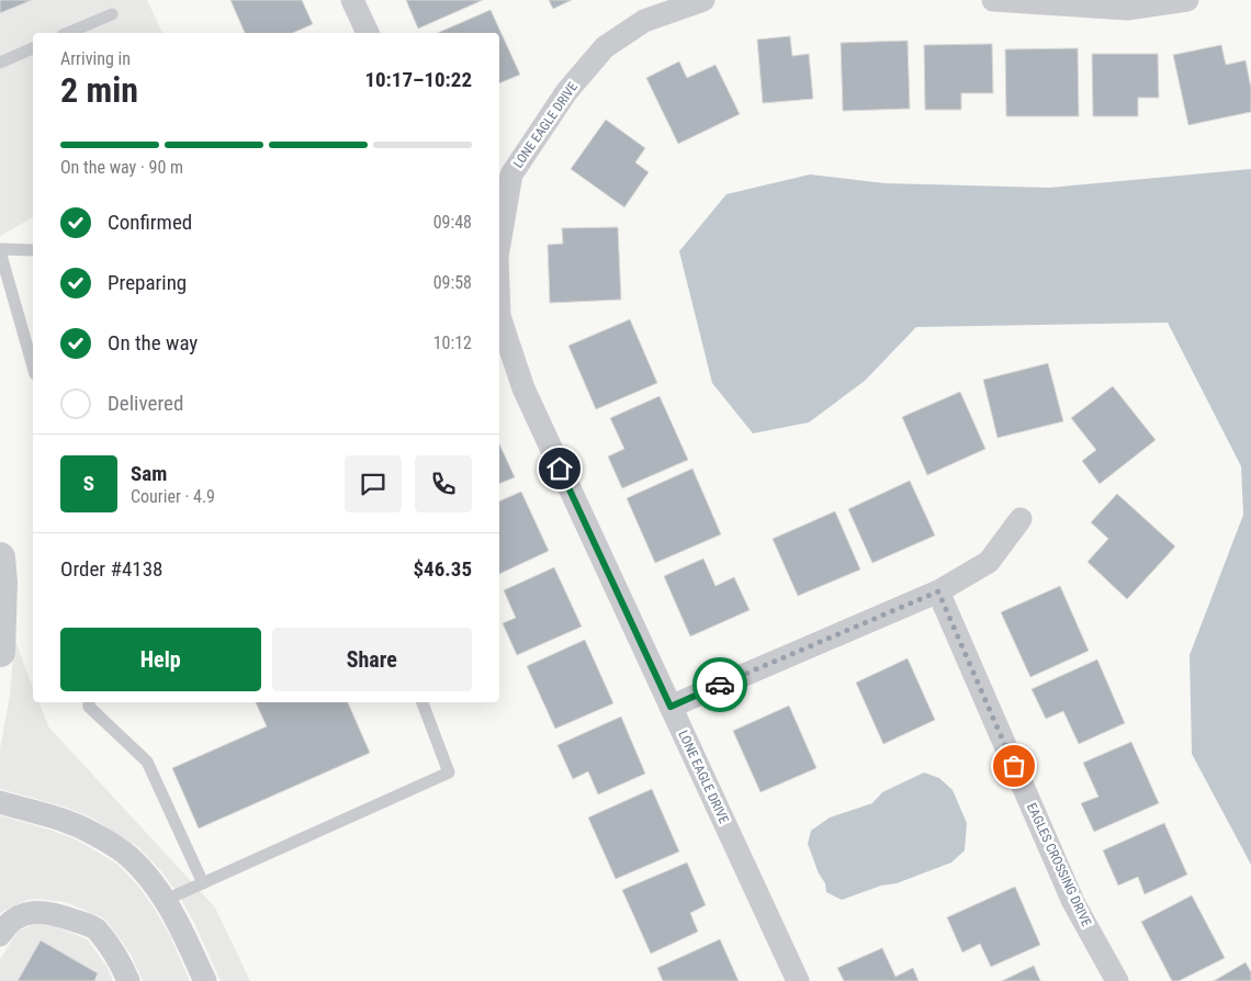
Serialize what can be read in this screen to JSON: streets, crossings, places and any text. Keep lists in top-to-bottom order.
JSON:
{
  "streets": {
    "street": ["LONE EAGLE DRIVE", "EAGLES CROSSING DRIVE"]
  },
  "page": {
    "heading": ["2 min", "Arriving in", "10:17–10:22"],
    "panel": [
      "Sam",
      "Courier · 4.9",
      "Order #4138",
      "$46.35"
    ],
    "bar": "On the way · 90 m",
    "list": [
      ["Confirmed", "09:48"],
      ["Preparing", "09:58"],
      ["On the way", "10:12"],
      "Delivered"
    ],
    "round": "S",
    "buttons": ["Help", "Share"]
  }
}
